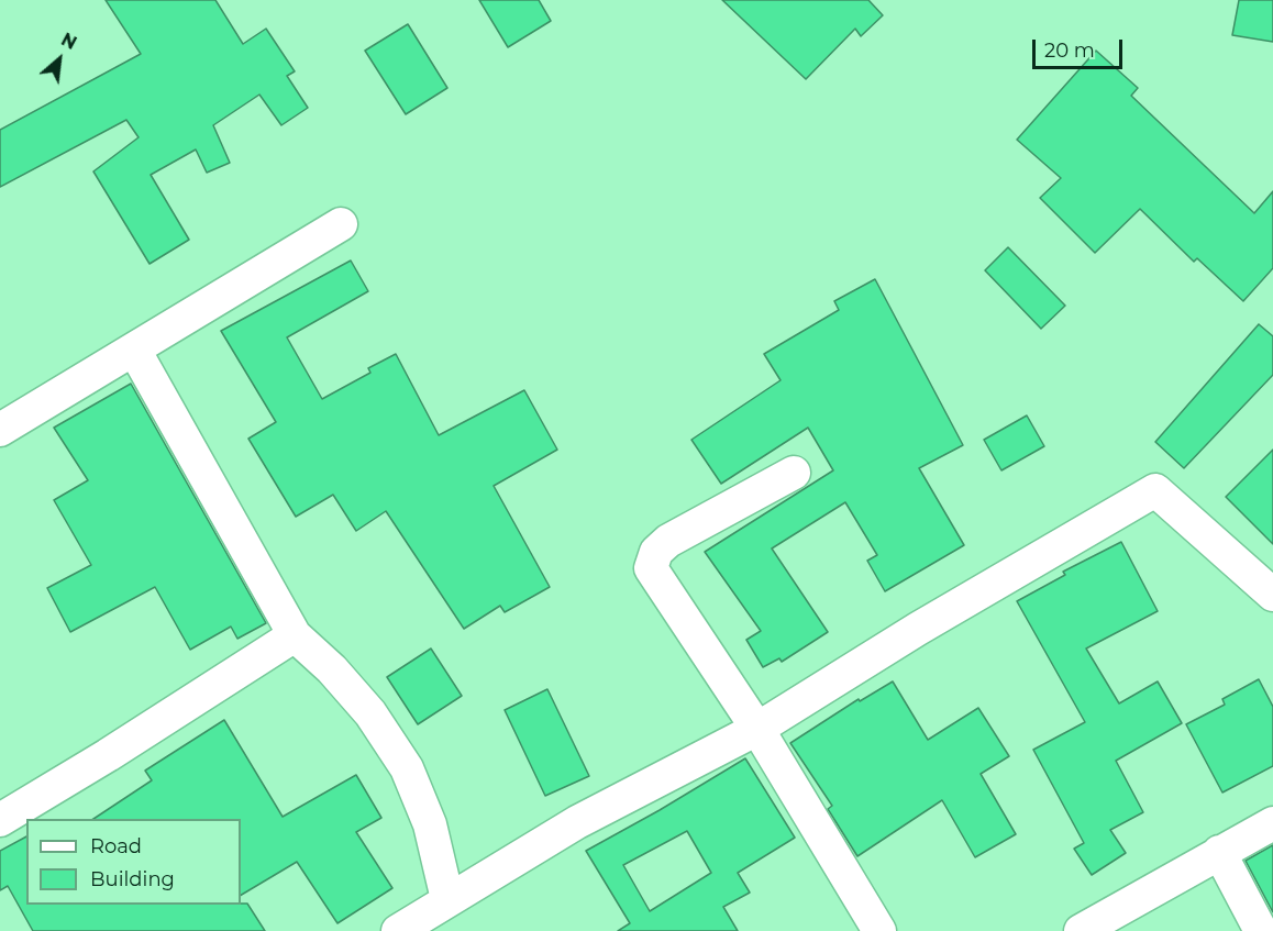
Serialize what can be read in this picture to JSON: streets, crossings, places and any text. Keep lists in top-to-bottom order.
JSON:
{
  "legend": ["Road", "Building"],
  "scale_bar": "20 m",
  "north": "top right"
}
